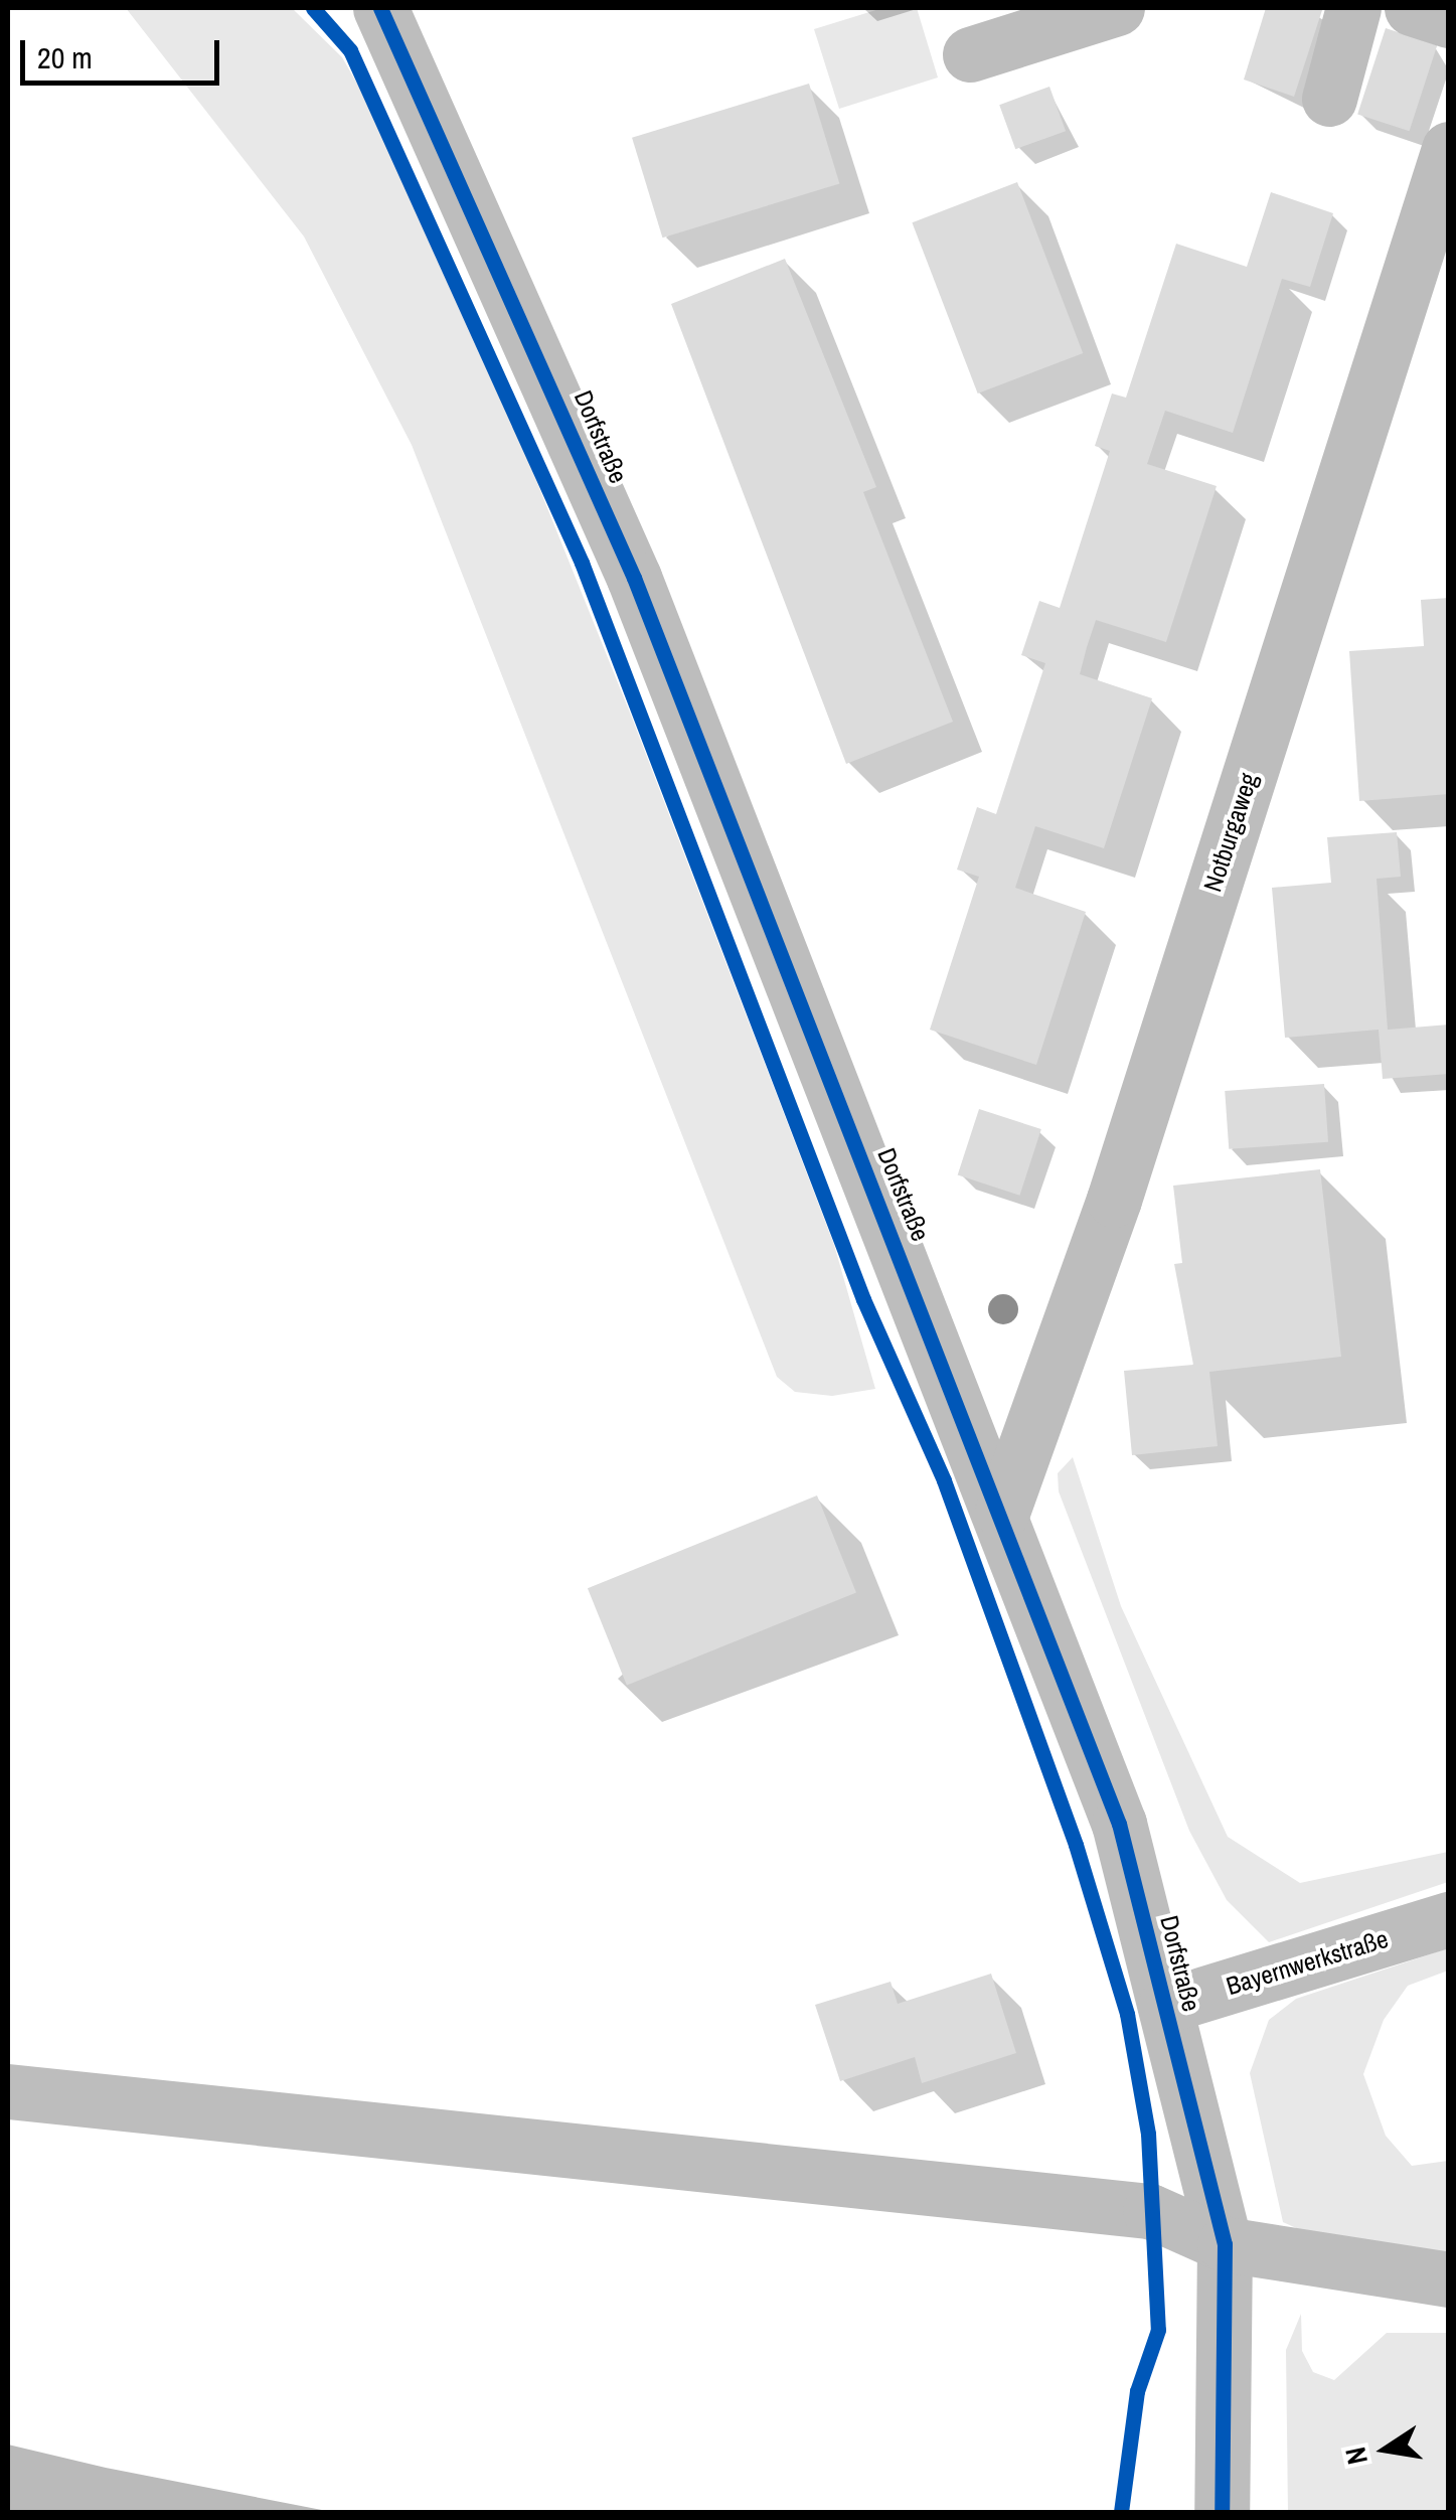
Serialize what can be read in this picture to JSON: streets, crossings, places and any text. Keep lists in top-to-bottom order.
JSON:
{
  "streets": {
    "street": ["Dorfstraße", "Notburgaweg", "Bayernwerkstraße"]
  },
  "crossings": [
    ["Dorfstraße", "Notburgaweg"],
    ["Dorfstraße", "Bayernwerkstraße"]
  ],
  "scale_bar": "20 m",
  "north": "left"
}
